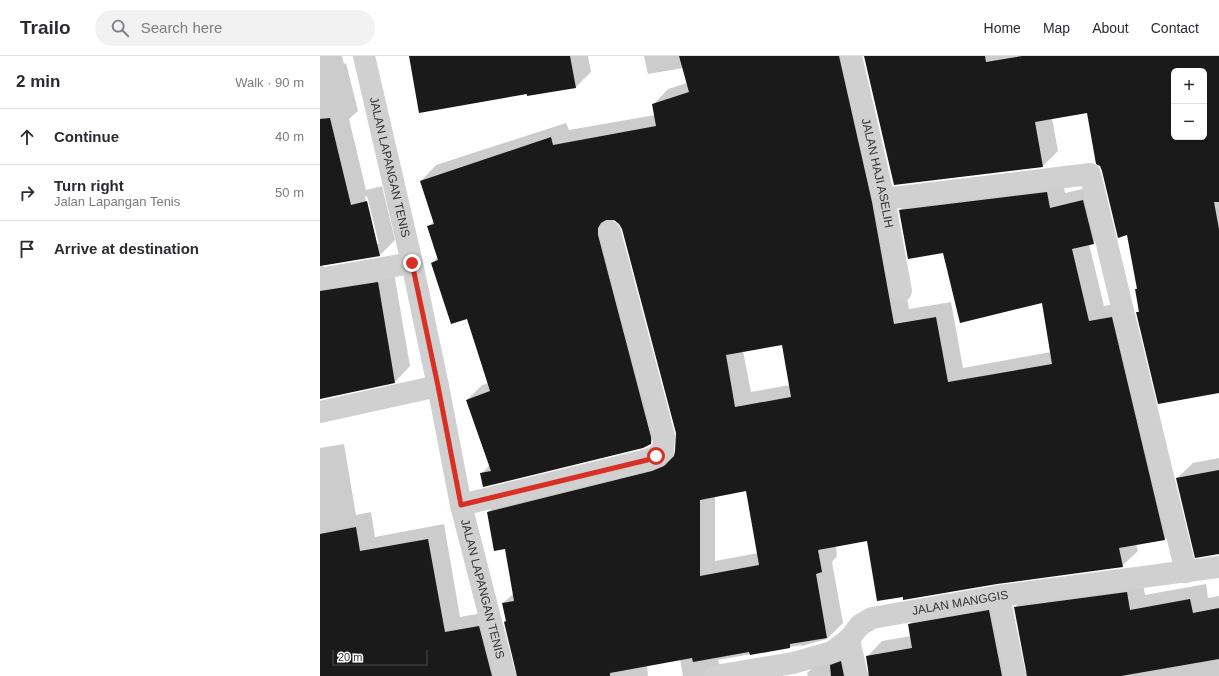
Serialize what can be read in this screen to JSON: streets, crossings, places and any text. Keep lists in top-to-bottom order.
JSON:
{
  "streets": {
    "street": ["JALAN LAPANGAN TENIS", "JALAN HAJI ASELIH", "JALAN MANGGIS"]
  },
  "scale_bar": "20 m",
  "page": {
    "header": "Trailo",
    "search": "Search here",
    "nav": [
      "Home",
      "Map",
      "About",
      "Contact"
    ],
    "heading": ["2 min", "Walk · 90 m"],
    "map_buttons": ["+", "−"],
    "list": [
      ["Continue", "40 m"],
      ["Turn right", "Jalan Lapangan Tenis", "50 m"],
      "Arrive at destination"
    ],
    "scale": "20 m"
  }
}
